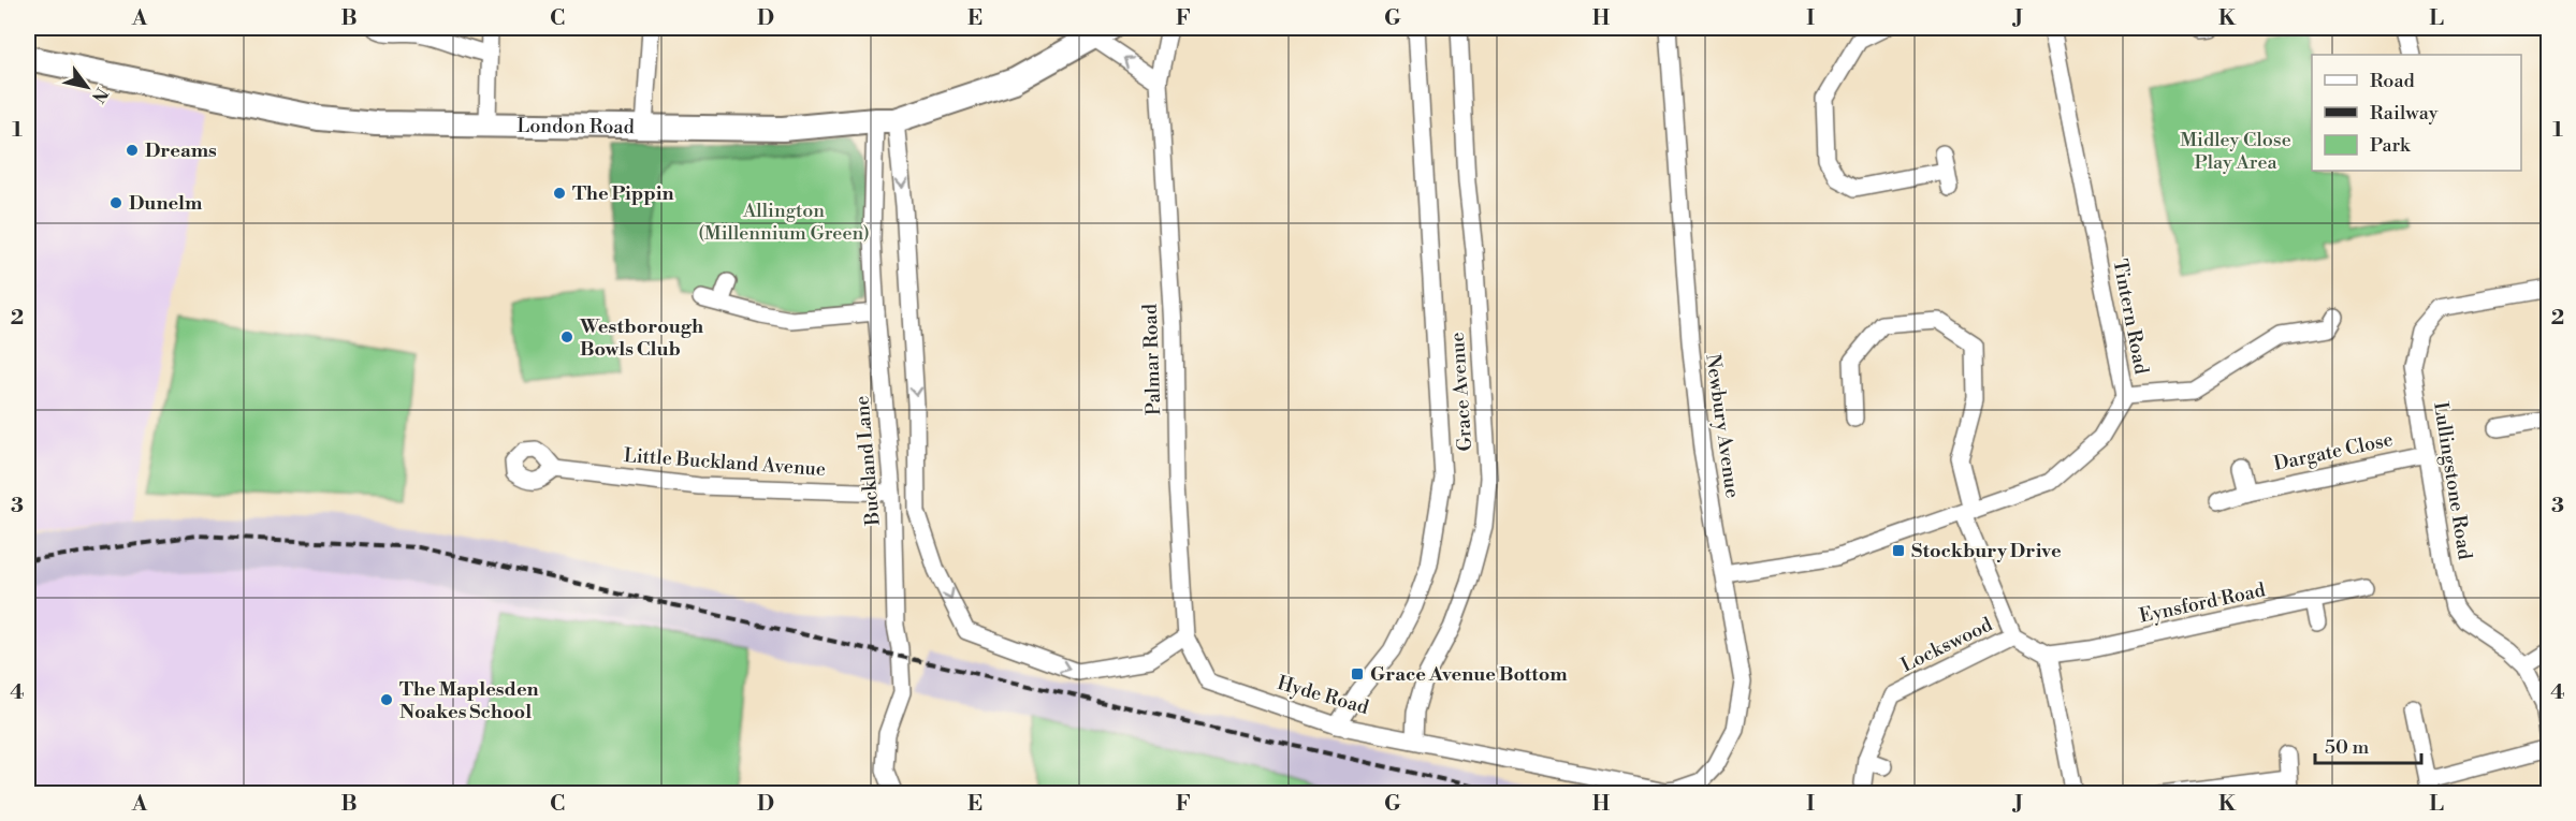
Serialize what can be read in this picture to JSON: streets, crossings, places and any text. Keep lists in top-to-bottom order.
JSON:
{
  "streets": {
    "main road": ["London Road"],
    "street": [
      "Tintern Road",
      "Palmar Road",
      "Grace Avenue",
      "Newbury Avenue",
      "Dargate Close",
      "Buckland Lane",
      "Little Buckland Avenue",
      "Lullingstone Road",
      "Eynsford Road",
      "Lockswood",
      "Hyde Road"
    ]
  },
  "crossings": [
    ["London Road", "Buckland Lane"],
    ["Tintern Road", "Newbury Avenue"],
    ["Palmar Road", "Hyde Road"],
    ["Grace Avenue", "Hyde Road"],
    ["Newbury Avenue", "Hyde Road"],
    ["Dargate Close", "Lullingstone Road"],
    ["Buckland Lane", "Little Buckland Avenue"]
  ],
  "parks": ["Midley Close Play Area", "Allington (Millennium Green)"],
  "places": {
    "other": [
      "Dreams",
      "The Pippin",
      "Dunelm",
      "Westborough Bowls Club",
      "The Maplesden Noakes School"
    ],
    "transit": ["Stockbury Drive", "Grace Avenue Bottom"]
  },
  "legend": ["Road", "Railway", "Park"],
  "scale_bar": "50 m",
  "north": "bottom right",
  "grid": {
    "columns": [
      "A",
      "B",
      "C",
      "D",
      "E",
      "F",
      "G",
      "H",
      "I",
      "J",
      "K",
      "L"
    ],
    "rows": [
      "1",
      "2",
      "3",
      "4"
    ]
  }
}
